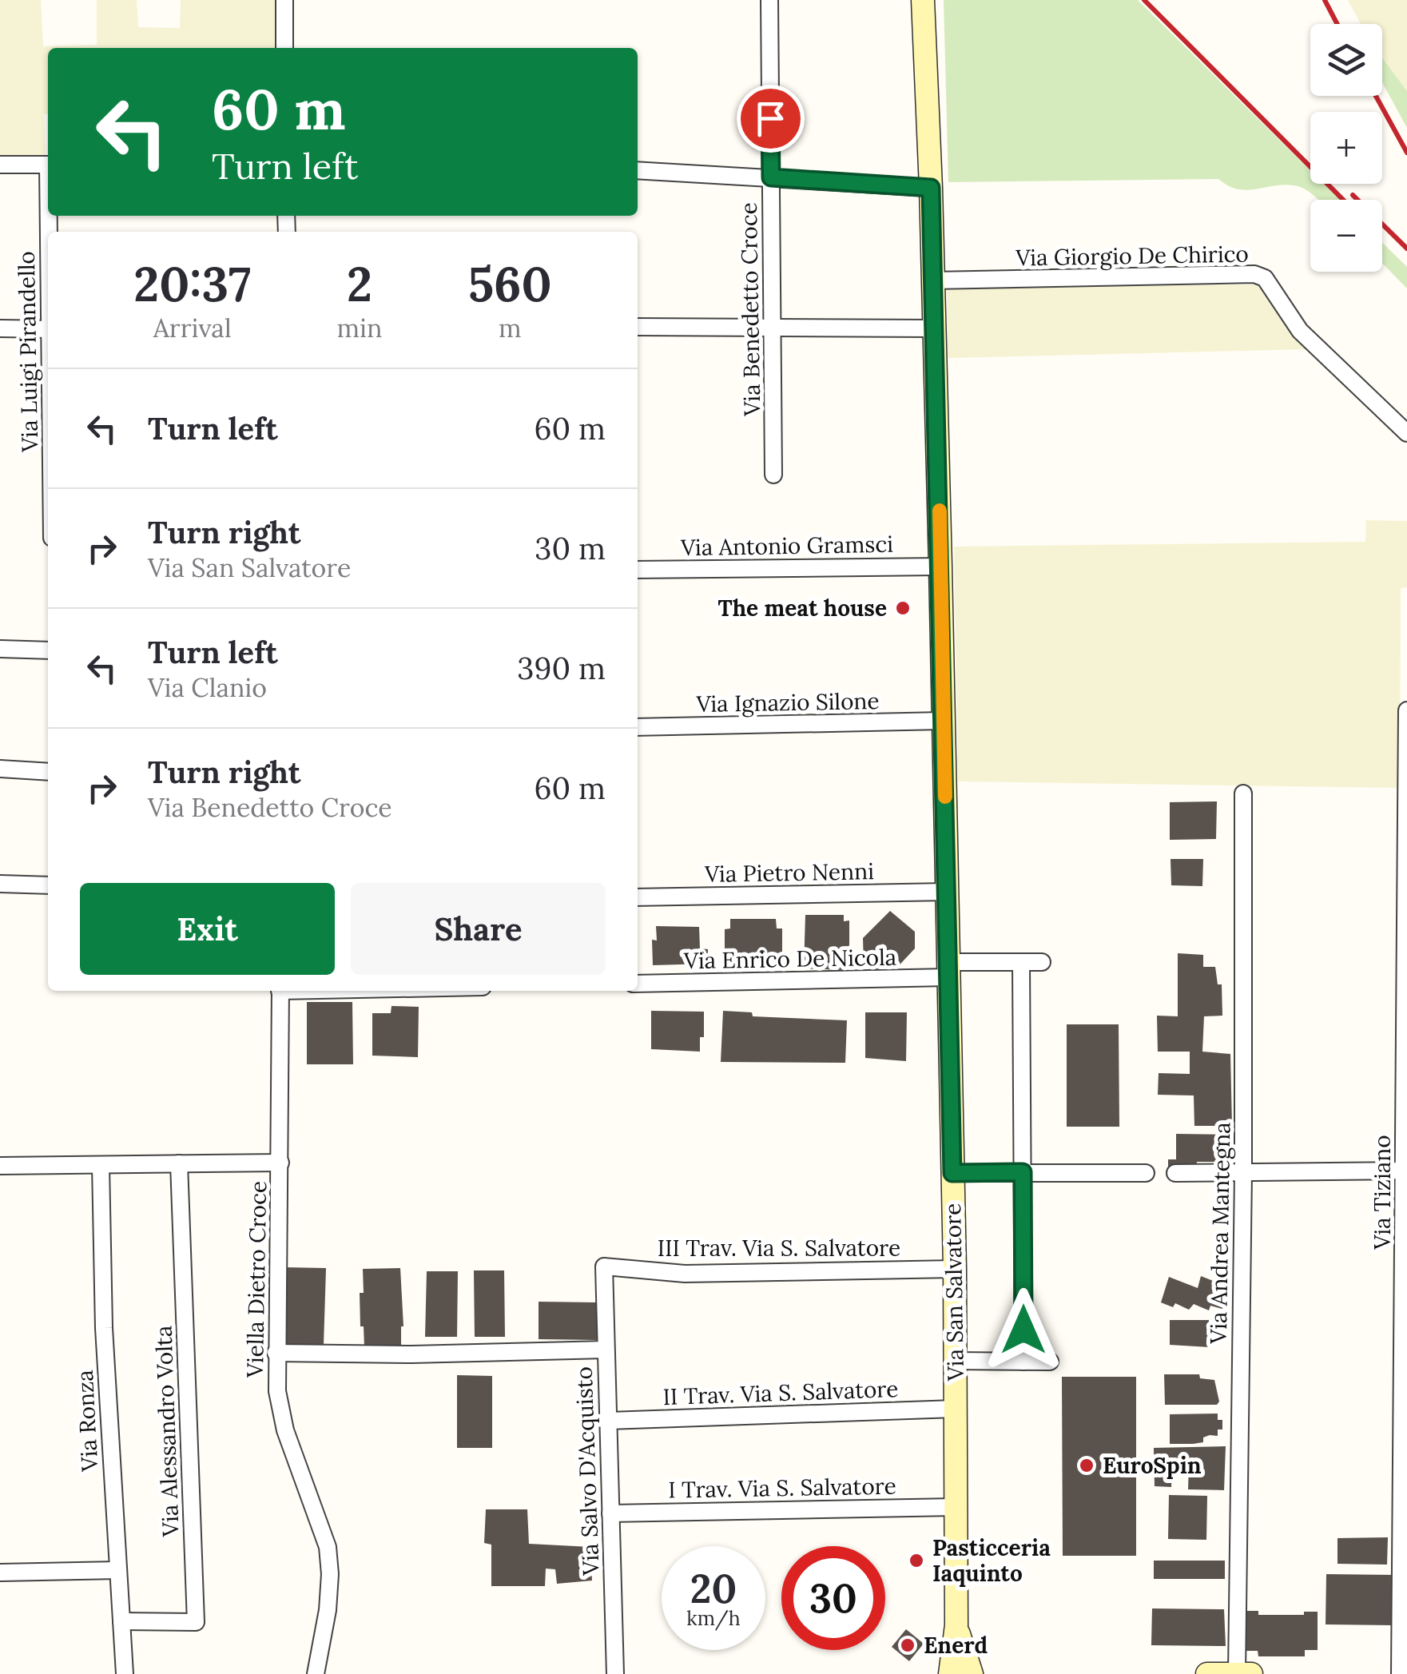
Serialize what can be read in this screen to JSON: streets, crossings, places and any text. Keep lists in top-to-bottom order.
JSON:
{
  "streets": {
    "street": [
      "Via Giorgio De Chirico",
      "Via Benedetto Croce",
      "Via Antonio Gramsci",
      "Via Ignazio Silone",
      "Via Pietro Nenni",
      "Via Enrico De Nicola",
      "Via Tiziano",
      "Via Andrea Mantegna",
      "III Trav. Via S. Salvatore",
      "Viella Dietro Croce",
      "Via San Salvatore",
      "II Trav. Via S. Salvatore",
      "Via Ronza",
      "Via Alessandro Volta",
      "Via Salvo D'Acquisto",
      "I Trav. Via S. Salvatore"
    ]
  },
  "crossings": [
    ["Via Giorgio De Chirico", "Via San Salvatore"],
    ["Via Antonio Gramsci", "Via San Salvatore"],
    ["Via Ignazio Silone", "Via San Salvatore"],
    ["Via Pietro Nenni", "Via San Salvatore"],
    ["Via Enrico De Nicola", "Via San Salvatore"],
    ["III Trav. Via S. Salvatore", "Via San Salvatore"],
    ["III Trav. Via S. Salvatore", "Via Salvo D'Acquisto"],
    ["Via San Salvatore", "II Trav. Via S. Salvatore"],
    ["Via San Salvatore", "I Trav. Via S. Salvatore"],
    ["II Trav. Via S. Salvatore", "Via Salvo D'Acquisto"],
    ["Via Ronza", "Via Alessandro Volta"],
    ["Via Salvo D'Acquisto", "I Trav. Via S. Salvatore"]
  ],
  "places": [
    "The meat house",
    "EuroSpin",
    "Pasticceria Iaquinto",
    "Enerd"
  ],
  "page": {
    "map_buttons": ["+", "−"],
    "turn": ["60 m", "Turn left"],
    "eta": [
      "20:37",
      "Arrival",
      "2",
      "min",
      "560",
      "m"
    ],
    "list": [
      {
        "name": "Turn left",
        "value": "60 m"
      },
      {
        "name": "Turn right",
        "note": "Via San Salvatore",
        "value": "30 m"
      },
      {
        "name": "Turn left",
        "note": "Via Clanio",
        "value": "390 m"
      },
      {
        "name": "Turn right",
        "note": "Via Benedetto Croce",
        "value": "60 m"
      }
    ],
    "buttons": ["Exit", "Share"],
    "speed": "20 km/h",
    "limit": "30"
  }
}
